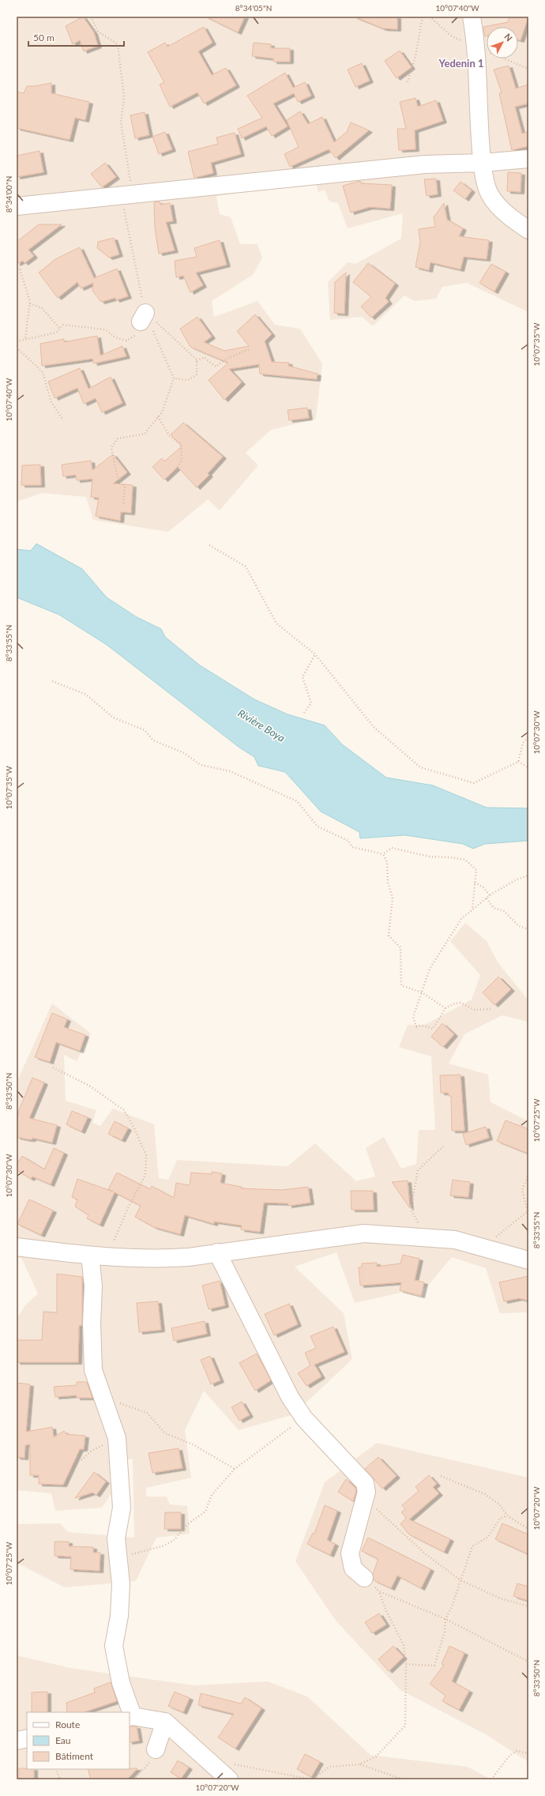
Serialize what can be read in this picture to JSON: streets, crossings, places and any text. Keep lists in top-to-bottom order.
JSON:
{
  "districts": ["Yedenin 1"],
  "water": ["Rivière Boya"],
  "legend": ["Route", "Eau", "Bâtiment"],
  "scale_bar": "50 m",
  "north": "top right",
  "coordinates": [
    "8°34'05\"N",
    "10°07'40\"W",
    "8°34'00\"N",
    "10°07'35\"W",
    "8°33'55\"N",
    "10°07'30\"W",
    "8°33'50\"N",
    "10°07'25\"W",
    "10°07'20\"W"
  ]
}
